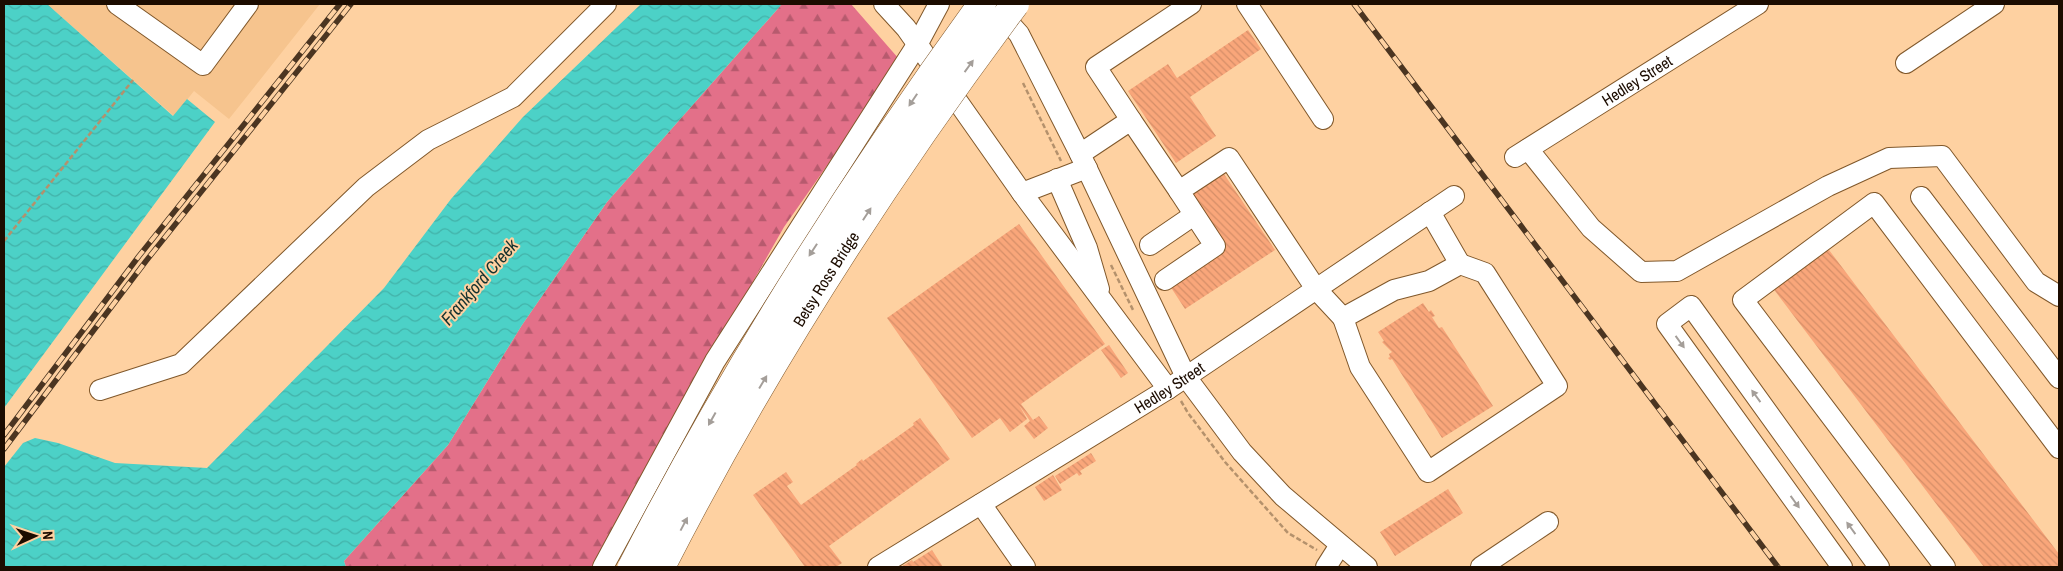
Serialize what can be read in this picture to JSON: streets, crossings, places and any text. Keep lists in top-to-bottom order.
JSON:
{
  "streets": {
    "highway": ["Betsy Ross Bridge"],
    "street": ["Hedley Street"]
  },
  "water": ["Frankford Creek"],
  "north": "right"
}
